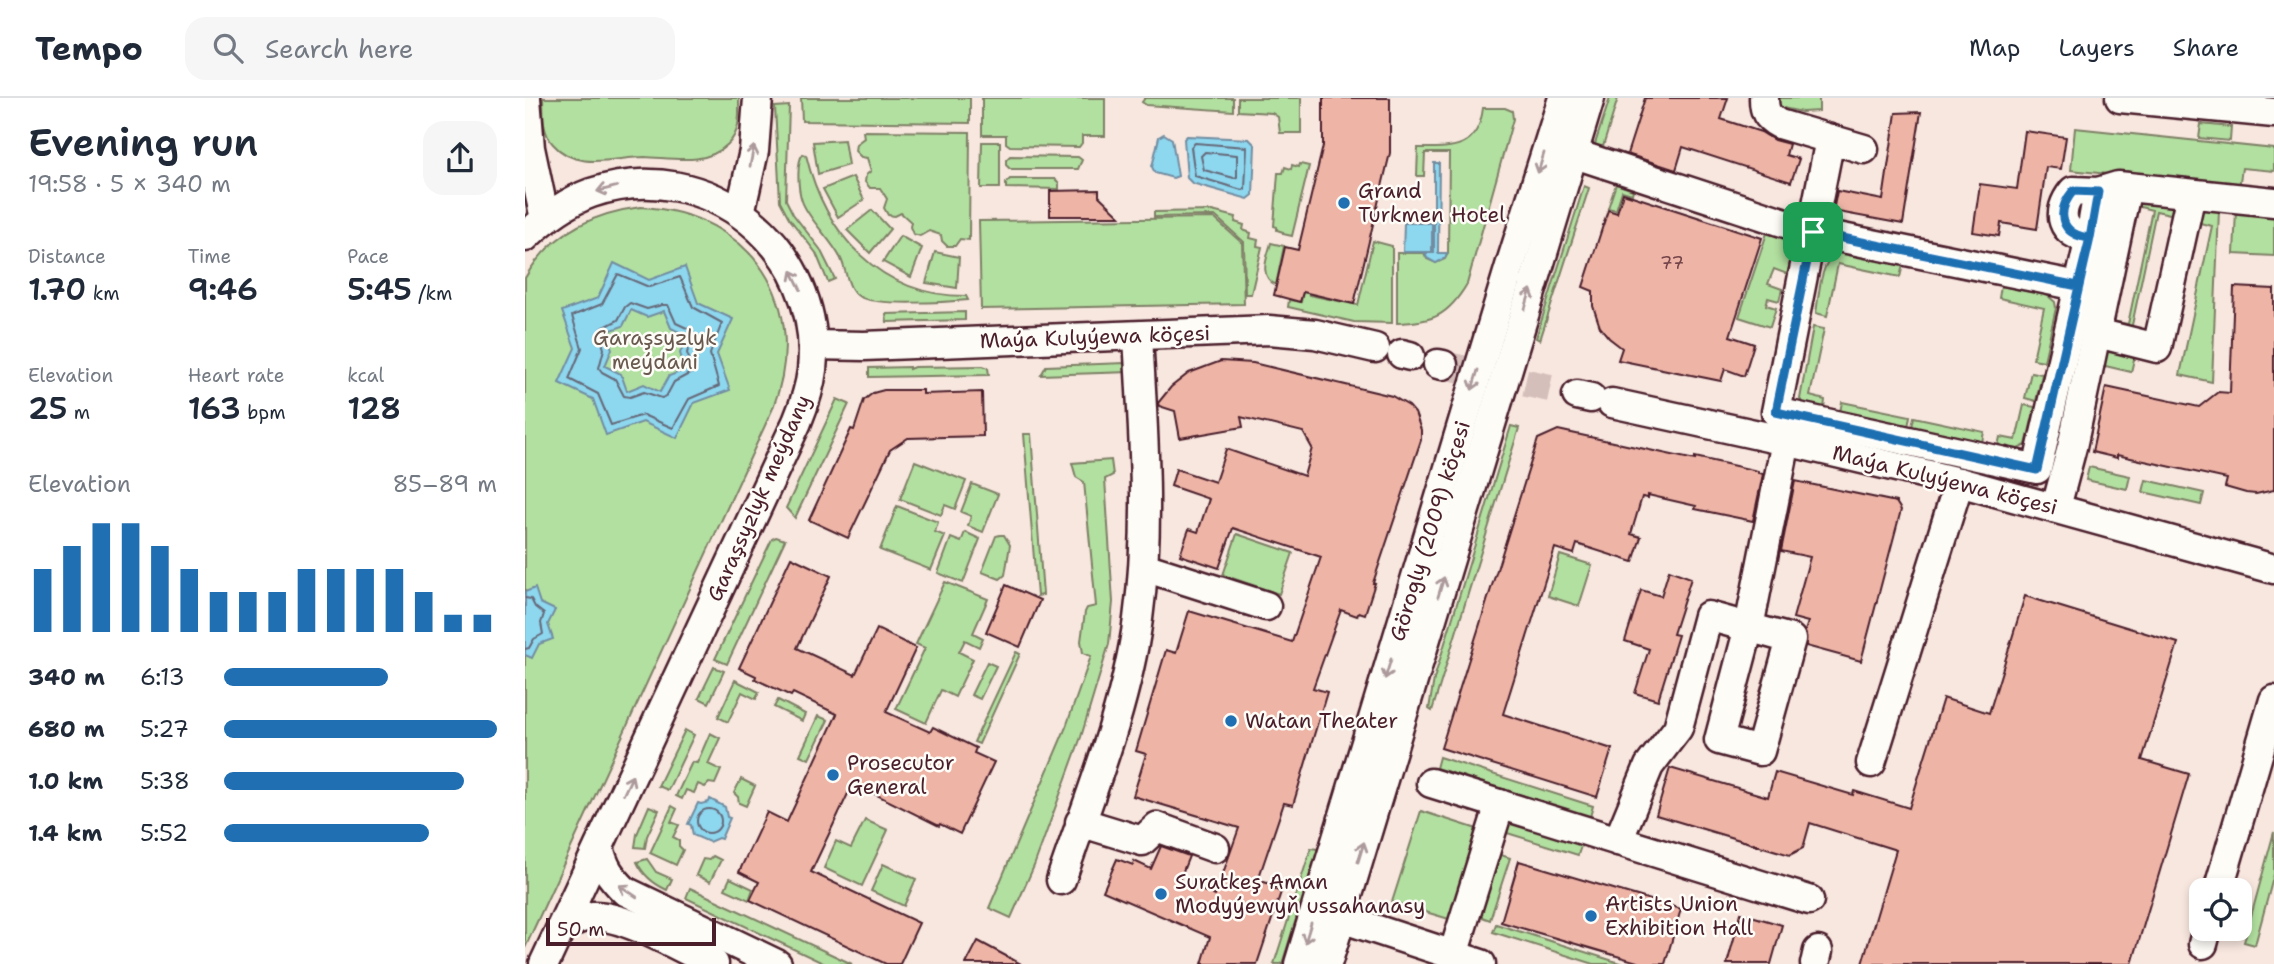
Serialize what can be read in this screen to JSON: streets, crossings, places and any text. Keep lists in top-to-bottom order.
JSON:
{
  "streets": {
    "street": ["Maýa Kulyýewa köçesi", "Garaşsyzlyk meýdany", "Görogly (2009) köçesi"]
  },
  "crossings": [
    ["Maýa Kulyýewa köçesi", "Garaşsyzlyk meýdany"]
  ],
  "parks": ["Garaşsyzlyk meýdani"],
  "places": [
    "Grand Turkmen Hotel",
    "Watan Theater",
    "Prosecutor General",
    "Suratkeş Aman Modyýewyň ussahanasy",
    "Artists Union Exhibition Hall"
  ],
  "house_numbers": ["77"],
  "scale_bar": "50 m",
  "page": {
    "header": "Tempo",
    "search": "Search here",
    "nav": ["Map", "Layers", "Share"],
    "heading": ["Evening run", "19:58 · 5 × 340 m"],
    "stats": [
      ["Distance", "1.70 km"],
      ["Time", "9:46"],
      ["Pace", "5:45 /km"],
      ["Elevation", "25 m"],
      ["Heart rate", "163 bpm"],
      ["kcal", "128"]
    ],
    "chart": ["Elevation", "85–89 m"],
    "list": [
      {
        "name": "340 m",
        "note": "6:13"
      },
      {
        "name": "680 m",
        "note": "5:27"
      },
      {
        "name": "1.0 km",
        "note": "5:38"
      },
      {
        "name": "1.4 km",
        "note": "5:52"
      }
    ],
    "scale": "50 m"
  }
}
